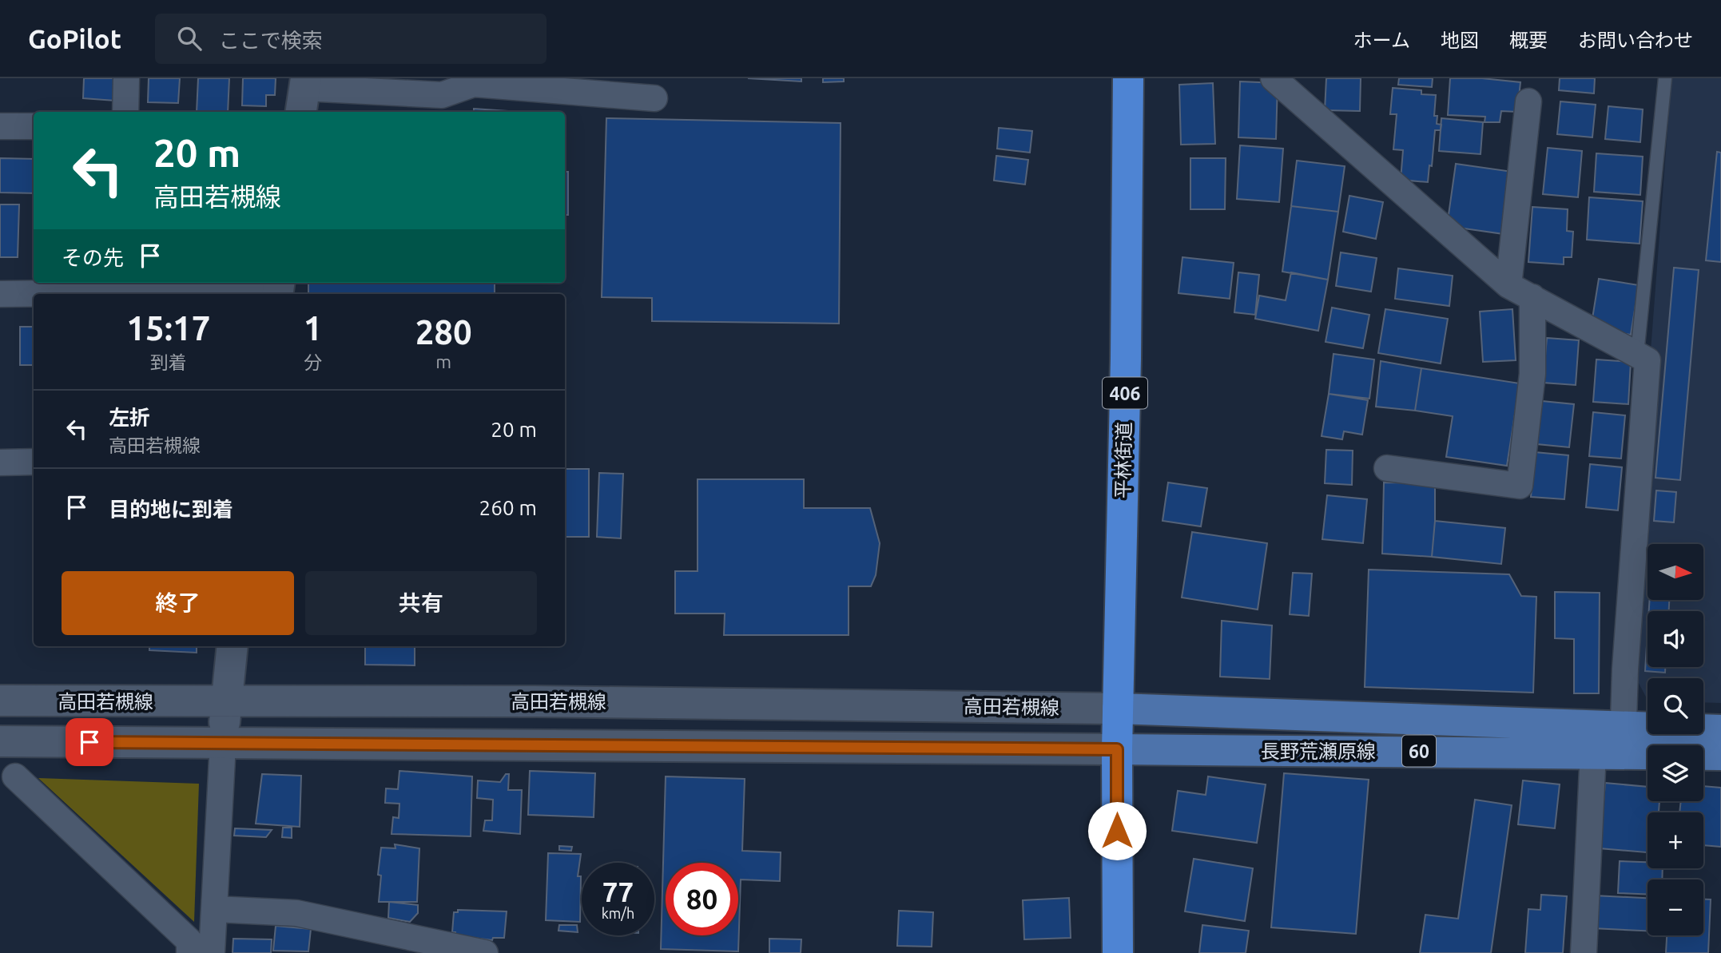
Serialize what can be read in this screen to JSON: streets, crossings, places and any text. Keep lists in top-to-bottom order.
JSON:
{
  "streets": {
    "highway": ["406", "平林街道"],
    "main road": ["長野荒瀬原線", "60"],
    "street": ["高田若槻線"]
  },
  "crossings": [
    ["406", "平林街道"],
    ["406", "高田若槻線"],
    ["406", "長野荒瀬原線"],
    ["平林街道", "高田若槻線"],
    ["平林街道", "長野荒瀬原線"],
    ["高田若槻線", "長野荒瀬原線"]
  ],
  "north": "right",
  "page": {
    "header": "GoPilot",
    "search": "ここで検索",
    "nav": [
      "ホーム",
      "地図",
      "概要",
      "お問い合わせ"
    ],
    "turn": ["20 m", "高田若槻線"],
    "then": "その先",
    "eta": [
      "15:17",
      "到着",
      "1",
      "分",
      "280",
      "m"
    ],
    "list": [
      {
        "name": "左折",
        "note": "高田若槻線",
        "value": "20 m"
      },
      {
        "name": "目的地に到着",
        "value": "260 m"
      }
    ],
    "map_buttons": ["+", "−"],
    "buttons": ["終了", "共有"],
    "speed": "77 km/h",
    "limit": "80"
  }
}
